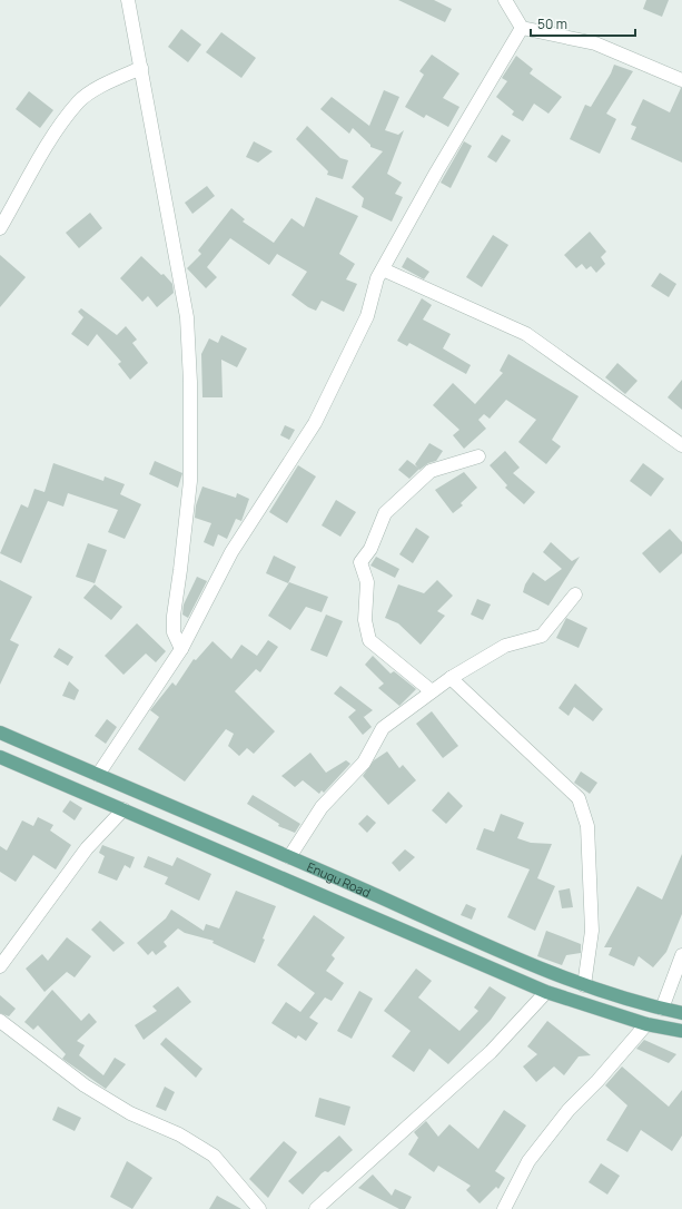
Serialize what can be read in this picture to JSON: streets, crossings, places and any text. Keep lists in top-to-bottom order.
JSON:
{
  "streets": {
    "main road": ["Enugu Road"]
  },
  "scale_bar": "50 m"
}
